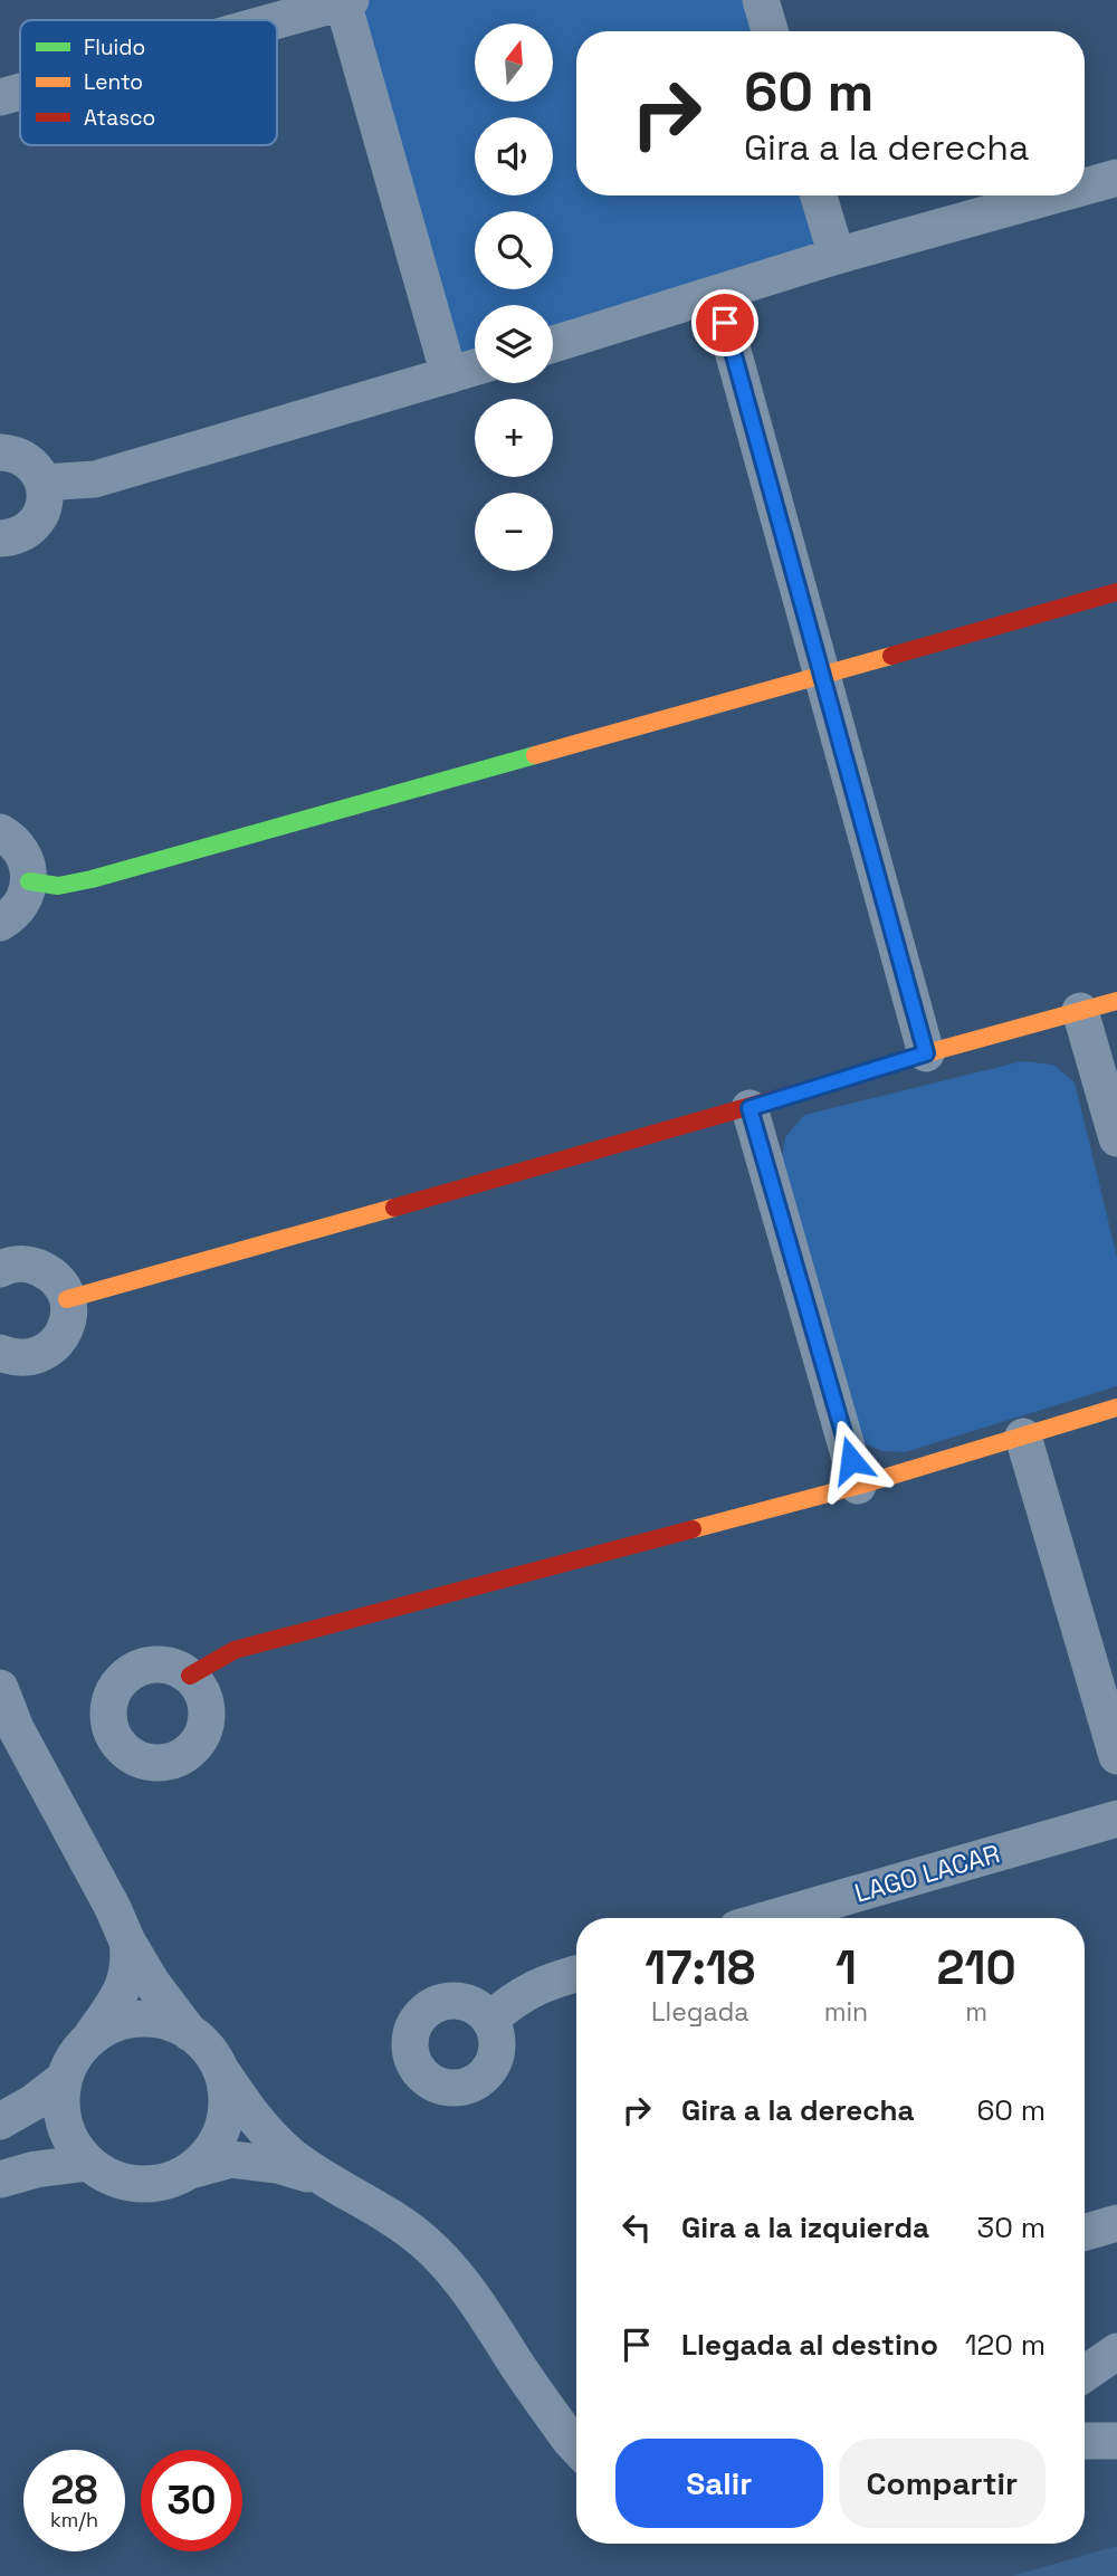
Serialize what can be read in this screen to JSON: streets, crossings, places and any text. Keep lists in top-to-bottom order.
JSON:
{
  "streets": {
    "street": ["LAGO LACAR"]
  },
  "legend": ["Fluido", "Lento", "Atasco"],
  "north": "top",
  "page": {
    "map_buttons": ["+", "−"],
    "turn": ["60 m", "Gira a la derecha"],
    "eta": [
      "17:18",
      "Llegada",
      "1",
      "min",
      "210",
      "m"
    ],
    "list": [
      {
        "name": "Gira a la derecha",
        "value": "60 m"
      },
      {
        "name": "Gira a la izquierda",
        "value": "30 m"
      },
      {
        "name": "Llegada al destino",
        "value": "120 m"
      }
    ],
    "buttons": ["Salir", "Compartir"],
    "speed": "28 km/h",
    "limit": "30"
  }
}
